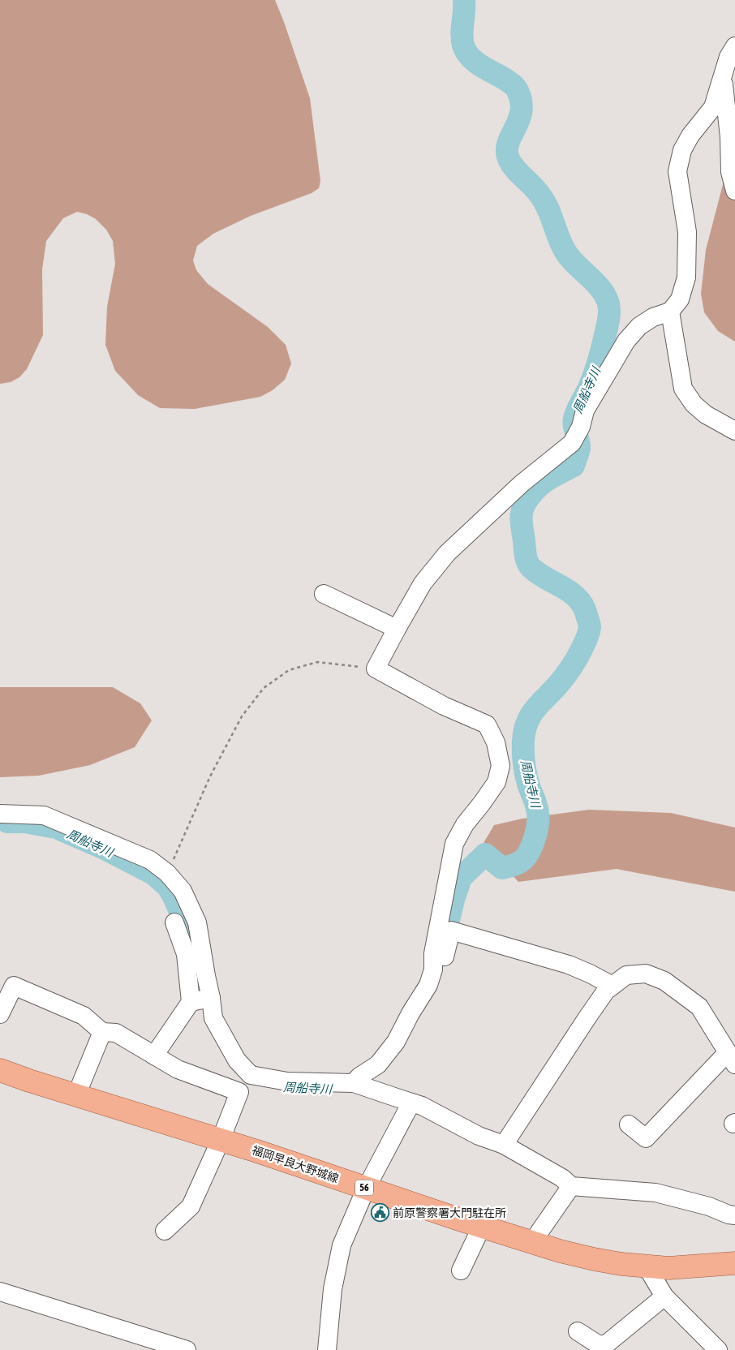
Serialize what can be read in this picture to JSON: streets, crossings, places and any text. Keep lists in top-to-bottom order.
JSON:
{
  "streets": {
    "main road": ["福岡早良大野城線", "56"]
  },
  "water": ["周船寺川"],
  "places": {
    "public building": ["前原警察署大門駐在所"]
  }
}
